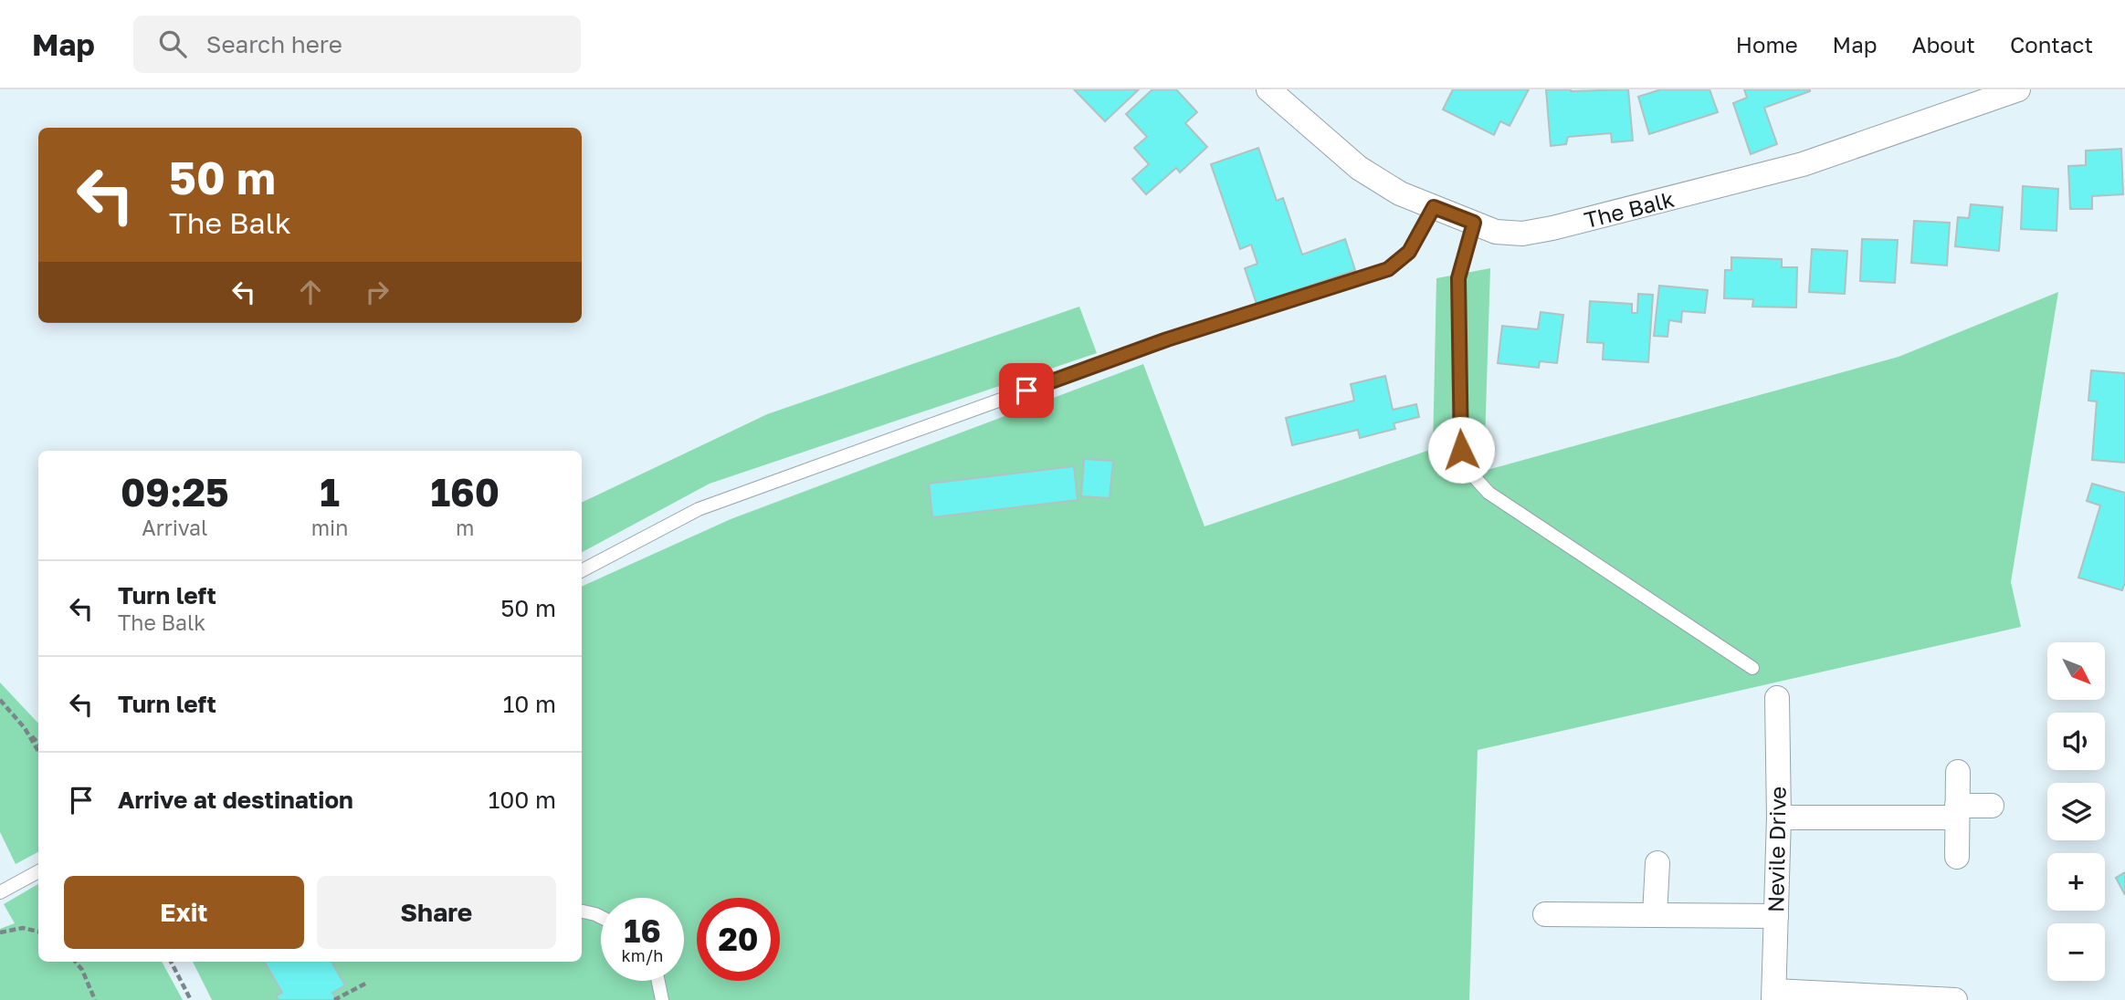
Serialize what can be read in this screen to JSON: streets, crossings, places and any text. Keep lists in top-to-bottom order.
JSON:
{
  "streets": {
    "street": ["The Balk", "Nevile Drive"]
  },
  "north": "bottom right",
  "page": {
    "header": "Map",
    "search": "Search here",
    "nav": [
      "Home",
      "Map",
      "About",
      "Contact"
    ],
    "turn": ["50 m", "The Balk"],
    "eta": [
      "09:25",
      "Arrival",
      "1",
      "min",
      "160",
      "m"
    ],
    "list": [
      {
        "name": "Turn left",
        "note": "The Balk",
        "value": "50 m"
      },
      {
        "name": "Turn left",
        "value": "10 m"
      },
      {
        "name": "Arrive at destination",
        "value": "100 m"
      }
    ],
    "map_buttons": ["+", "−"],
    "buttons": ["Exit", "Share"],
    "speed": "16 km/h",
    "limit": "20"
  }
}
